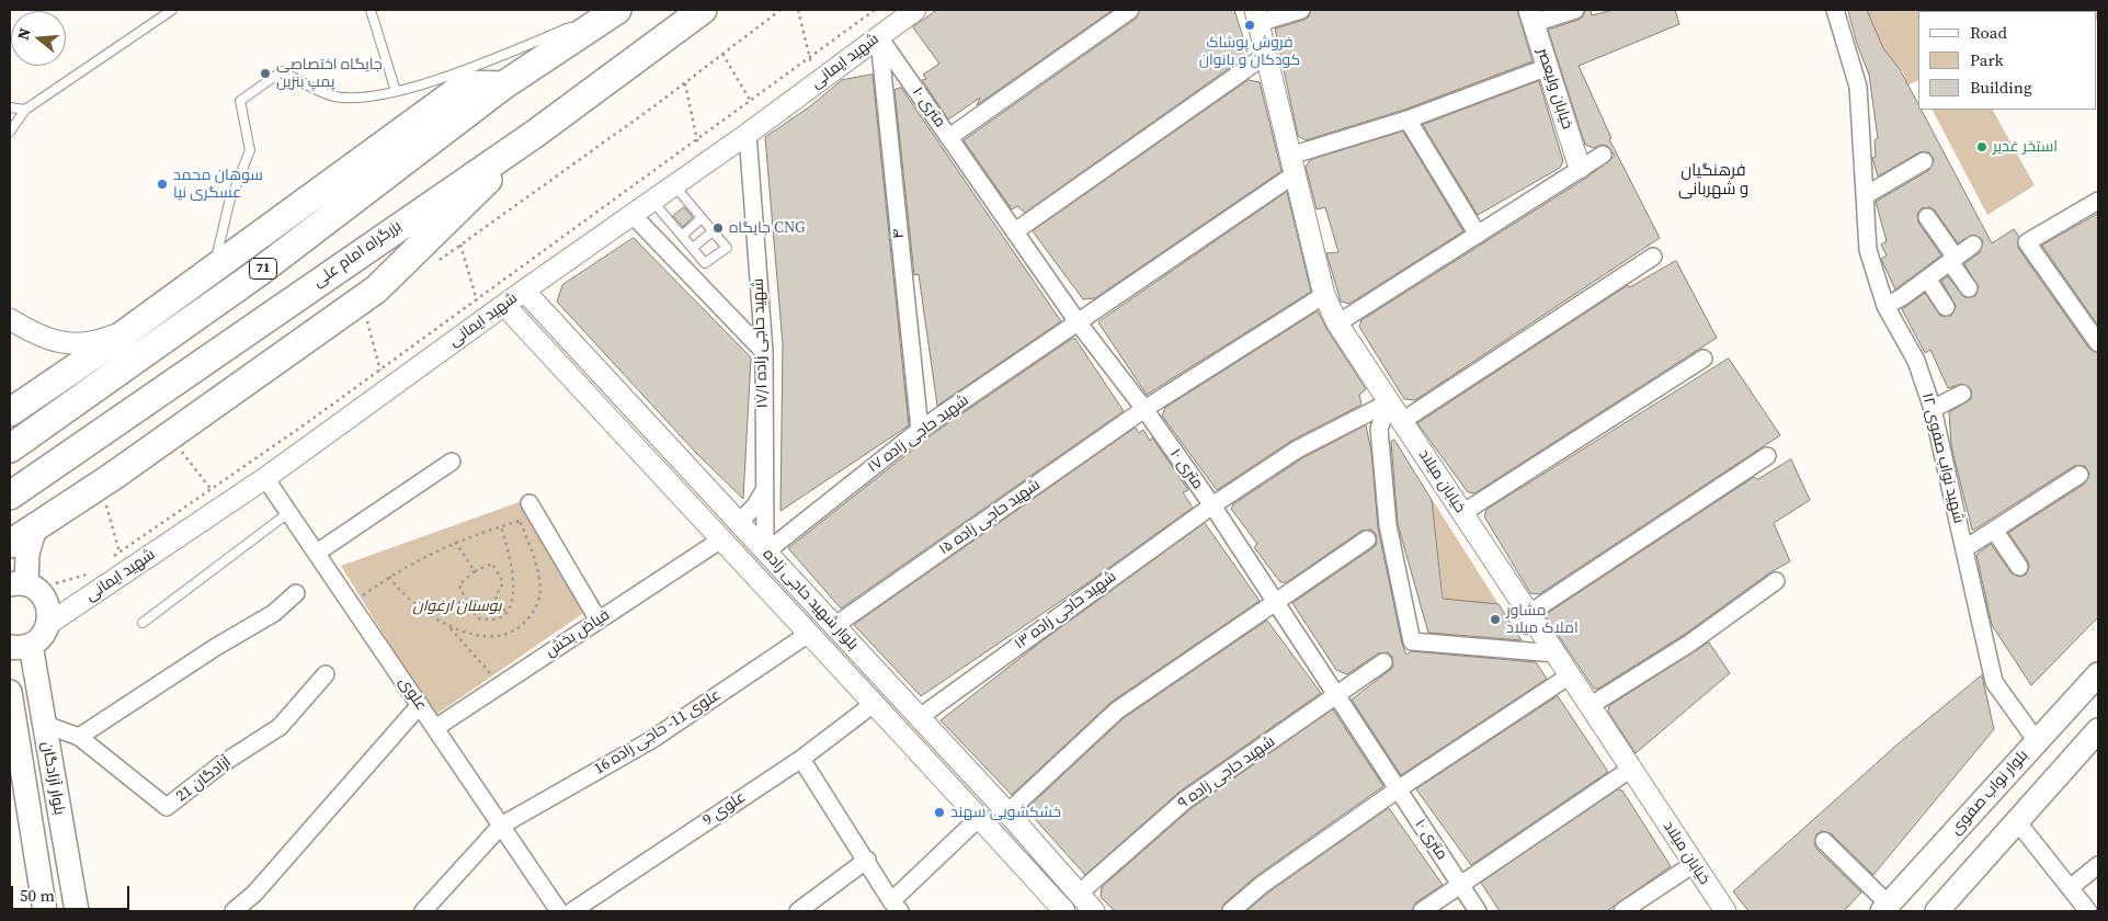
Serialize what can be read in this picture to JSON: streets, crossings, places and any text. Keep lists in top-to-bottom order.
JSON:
{
  "streets": {
    "highway": ["بزرگراه امام علی", "71"],
    "main road": ["بلوار آزادگان", "بلوار نواب صفوی"],
    "street": [
      "شهید ایمانی",
      "خیابان ولیعصر",
      "۱۰ متری",
      "۴",
      "شهید حاجی زاده ۱۷/۱",
      "شهید حاجی زاده ۱۷",
      "شهید نواب صفوی ۱۲",
      "خیابان میلاد",
      "شهید حاجی زاده ۱۵",
      "بلوار شهید حاجی زاده",
      "شهید حاجی زاده ۱۳",
      "فیاض بخش",
      "علوی",
      "علوی 11- حاجی زاده 16",
      "شهید حاجی زاده ۹",
      "آزادگان 21",
      "علوی 9"
    ]
  },
  "crossings": [
    ["شهید ایمانی", "۱۰ متری"],
    ["شهید ایمانی", "۴"],
    ["شهید ایمانی", "شهید حاجی زاده ۱۷/۱"],
    ["شهید ایمانی", "بلوار شهید حاجی زاده"],
    ["شهید ایمانی", "علوی"],
    ["خیابان ولیعصر", "شهید حاجی زاده ۱۷"],
    ["۱۰ متری", "۴"],
    ["۱۰ متری", "شهید حاجی زاده ۱۷"],
    ["۱۰ متری", "شهید حاجی زاده ۱۵"],
    ["۱۰ متری", "شهید حاجی زاده ۱۳"],
    ["۱۰ متری", "شهید حاجی زاده ۹"],
    ["۴", "شهید حاجی زاده ۱۷"],
    ["شهید حاجی زاده ۱۷/۱", "شهید حاجی زاده ۱۷"],
    ["شهید حاجی زاده ۱۷/۱", "بلوار شهید حاجی زاده"],
    ["شهید حاجی زاده ۱۷", "خیابان میلاد"],
    ["شهید حاجی زاده ۱۷", "بلوار شهید حاجی زاده"],
    ["شهید نواب صفوی ۱۲", "بلوار نواب صفوی"],
    ["خیابان میلاد", "شهید حاجی زاده ۱۵"],
    ["خیابان میلاد", "شهید حاجی زاده ۱۳"],
    ["شهید حاجی زاده ۱۵", "بلوار شهید حاجی زاده"],
    ["بلوار شهید حاجی زاده", "شهید حاجی زاده ۱۳"],
    ["بلوار شهید حاجی زاده", "فیاض بخش"],
    ["بلوار شهید حاجی زاده", "علوی 11- حاجی زاده 16"],
    ["بلوار شهید حاجی زاده", "شهید حاجی زاده ۹"],
    ["بلوار شهید حاجی زاده", "علوی 9"],
    ["فیاض بخش", "علوی"],
    ["علوی", "علوی 11- حاجی زاده 16"],
    ["بلوار آزادگان", "آزادگان 21"]
  ],
  "districts": ["فرهنگیان و شهربانی"],
  "parks": ["بوستان ارغوان"],
  "places": [
    "فروش پوشاک کودکان و بانوان",
    "جایگاه اختصاصی پمپ بنزین",
    "استخر غدیر",
    "سوهان محمد عسگری نیا",
    "جایگاه CNG",
    "مشاور املاک میلاد",
    "خشکشویی سهند"
  ],
  "legend": ["Road", "Park", "Building"],
  "scale_bar": "50 m",
  "north": "left"
}
